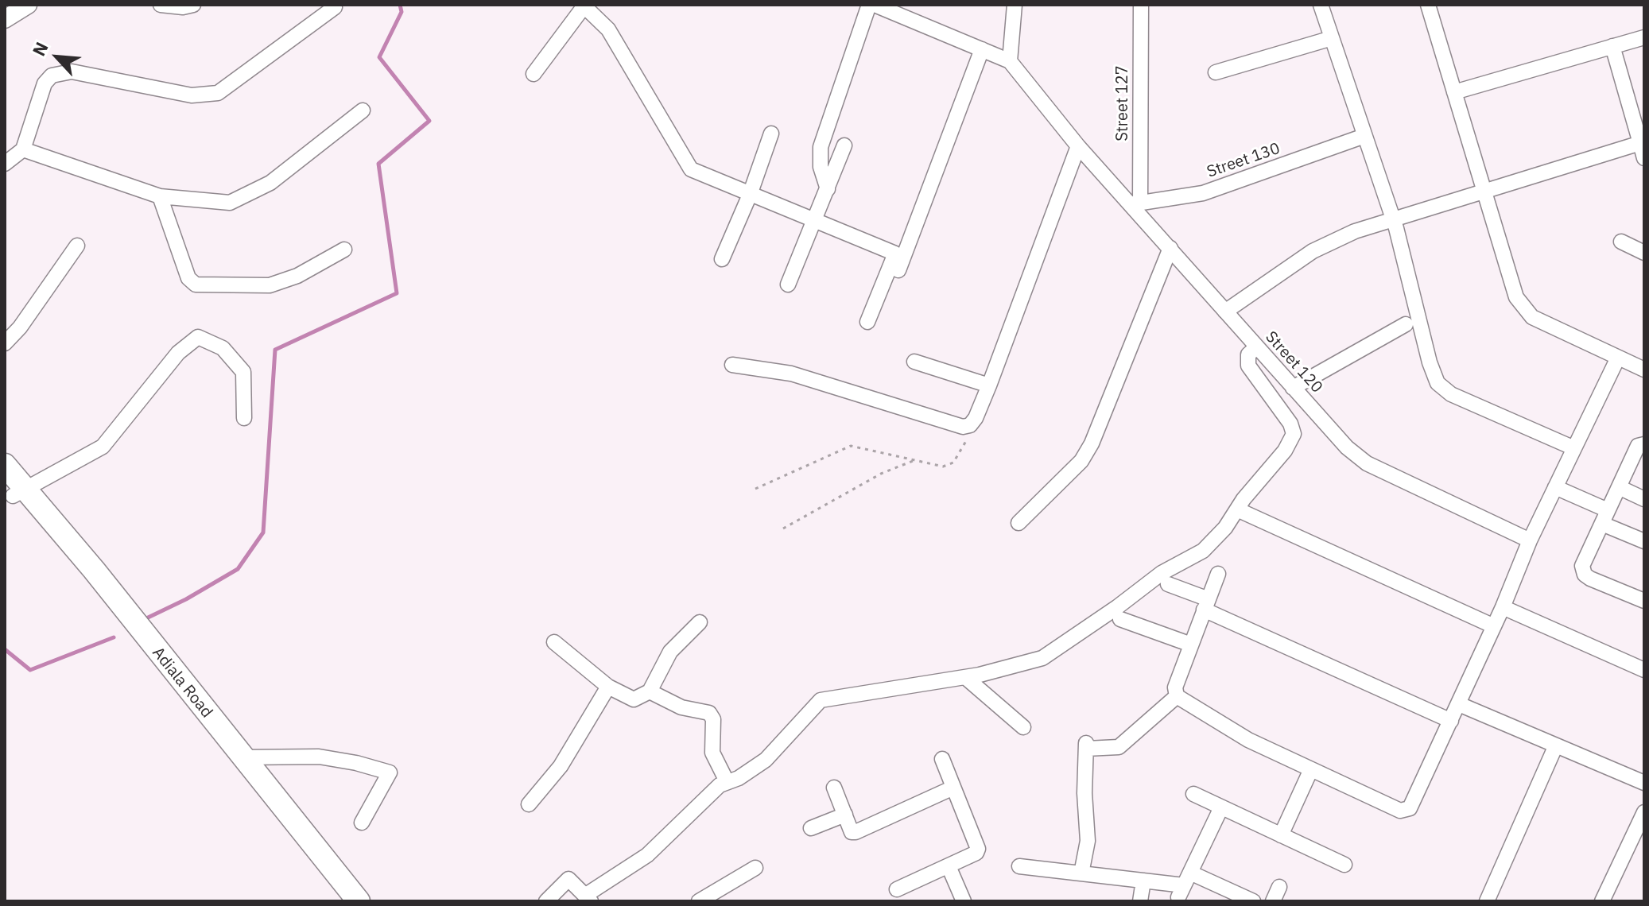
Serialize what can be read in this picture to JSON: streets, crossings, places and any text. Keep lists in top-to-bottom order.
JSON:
{
  "streets": {
    "main road": ["Adiala Road"],
    "street": ["Street 127", "Street 130", "Street 120"]
  },
  "crossings": [
    ["Street 127", "Street 130"],
    ["Street 127", "Street 120"],
    ["Street 130", "Street 120"]
  ],
  "north": "top left"
}
